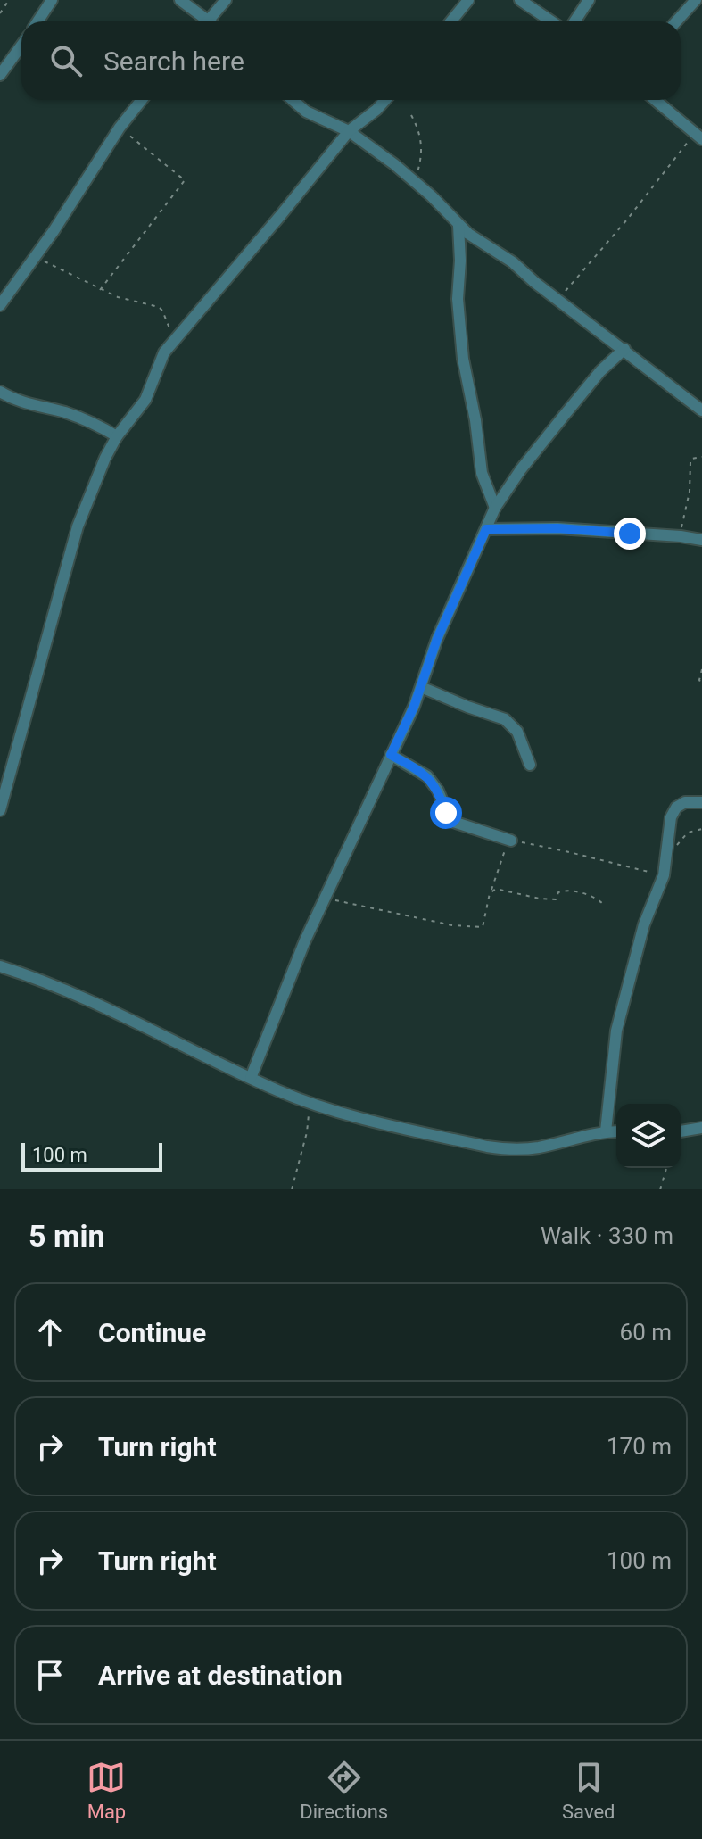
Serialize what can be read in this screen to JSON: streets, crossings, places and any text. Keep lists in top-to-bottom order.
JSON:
{
  "scale_bar": "100 m",
  "page": {
    "search": "Search here",
    "scale": "100 m",
    "heading": ["5 min", "Walk · 330 m"],
    "list": [
      ["Continue", "60 m"],
      ["Turn right", "170 m"],
      ["Turn right", "100 m"],
      "Arrive at destination"
    ],
    "nav": ["Map", "Directions", "Saved"]
  }
}
